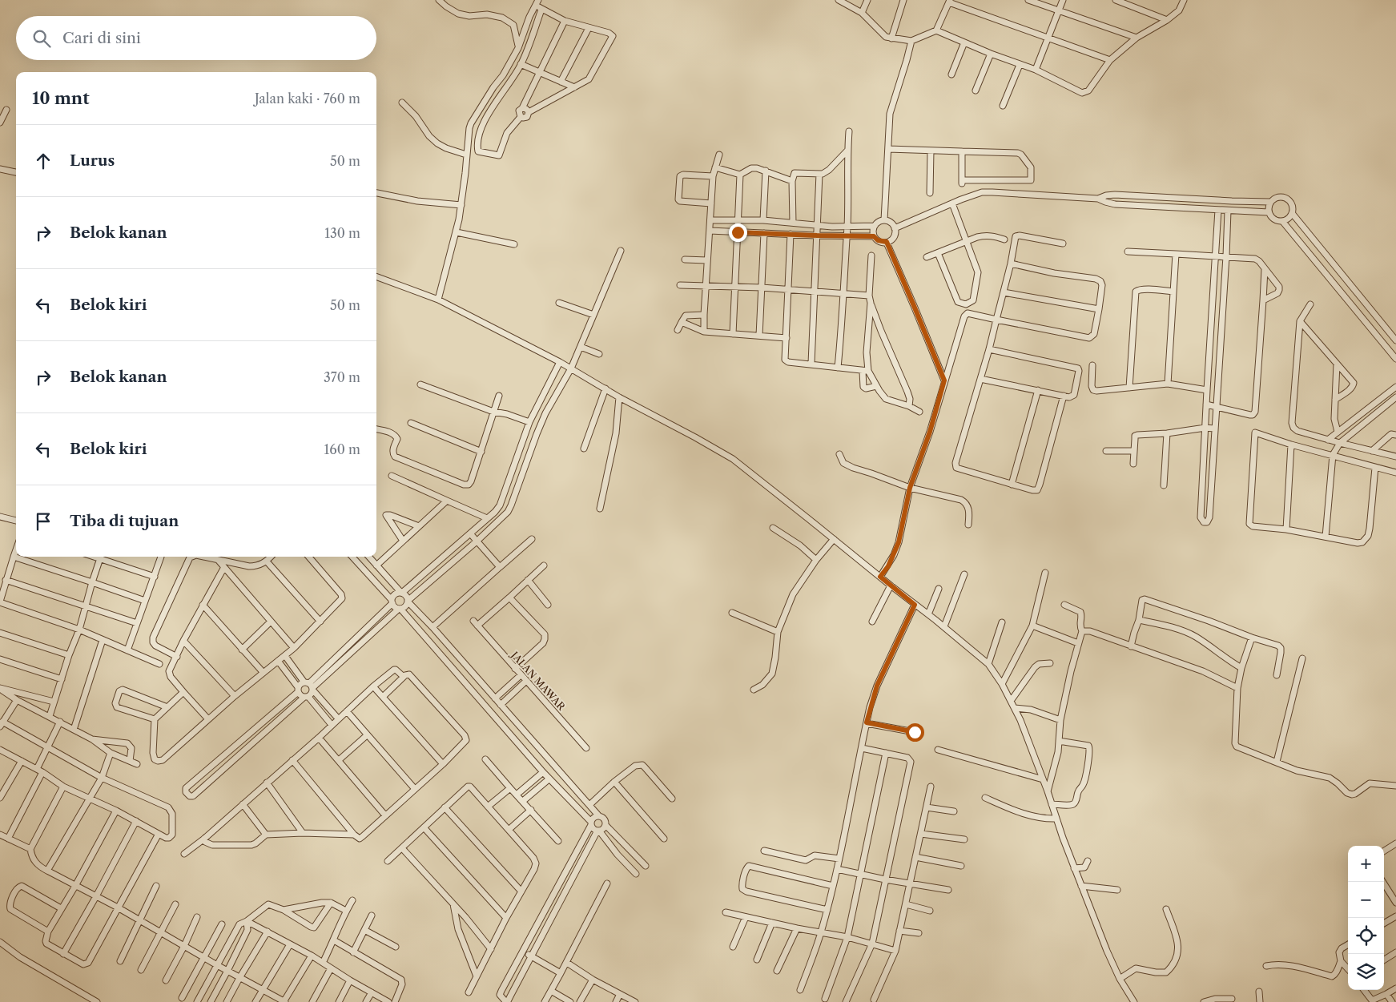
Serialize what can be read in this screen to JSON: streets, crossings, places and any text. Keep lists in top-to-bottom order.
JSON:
{
  "streets": {
    "street": ["JALAN MAWAR"]
  },
  "page": {
    "search": "Cari di sini",
    "heading": ["10 mnt", "Jalan kaki · 760 m"],
    "list": [
      ["Lurus", "50 m"],
      ["Belok kanan", "130 m"],
      ["Belok kiri", "50 m"],
      ["Belok kanan", "370 m"],
      ["Belok kiri", "160 m"],
      "Tiba di tujuan"
    ],
    "map_buttons": ["+", "−"]
  }
}
